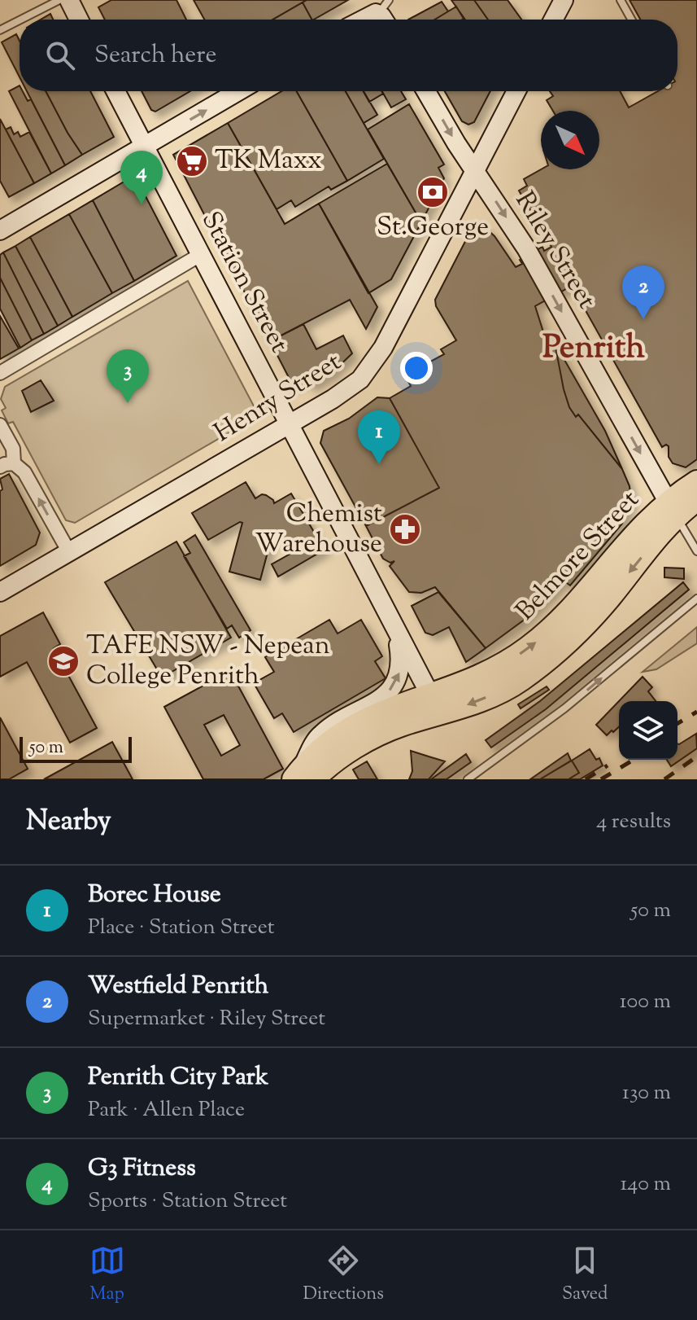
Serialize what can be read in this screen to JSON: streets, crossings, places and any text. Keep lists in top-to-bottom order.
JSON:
{
  "streets": {
    "highway": ["Belmore Street"],
    "street": ["Riley Street", "Station Street", "Henry Street"]
  },
  "crossings": [
    ["Riley Street", "Henry Street"],
    ["Riley Street", "Belmore Street"],
    ["Station Street", "Henry Street"],
    ["Station Street", "Belmore Street"]
  ],
  "one_way": ["Riley Street"],
  "districts": ["Penrith"],
  "places": {
    "supermarket": ["TK Maxx"],
    "bank": ["St.George"],
    "pharmacy": ["Chemist Warehouse"],
    "school or university": ["TAFE NSW - Nepean College Penrith"]
  },
  "scale_bar": "50 m",
  "north": "bottom right",
  "page": {
    "search": "Search here",
    "pins": [
      "4",
      "2",
      "3",
      "1"
    ],
    "scale": "50 m",
    "heading": ["Nearby", "4 results"],
    "list": [
      {
        "mark": "1",
        "name": "Borec House",
        "note": "Place · Station Street",
        "value": "50 m"
      },
      {
        "mark": "2",
        "name": "Westfield Penrith",
        "note": "Supermarket · Riley Street",
        "value": "100 m"
      },
      {
        "mark": "3",
        "name": "Penrith City Park",
        "note": "Park · Allen Place",
        "value": "130 m"
      },
      {
        "mark": "4",
        "name": "G3 Fitness",
        "note": "Sports · Station Street",
        "value": "140 m"
      }
    ],
    "nav": ["Map", "Directions", "Saved"]
  }
}
